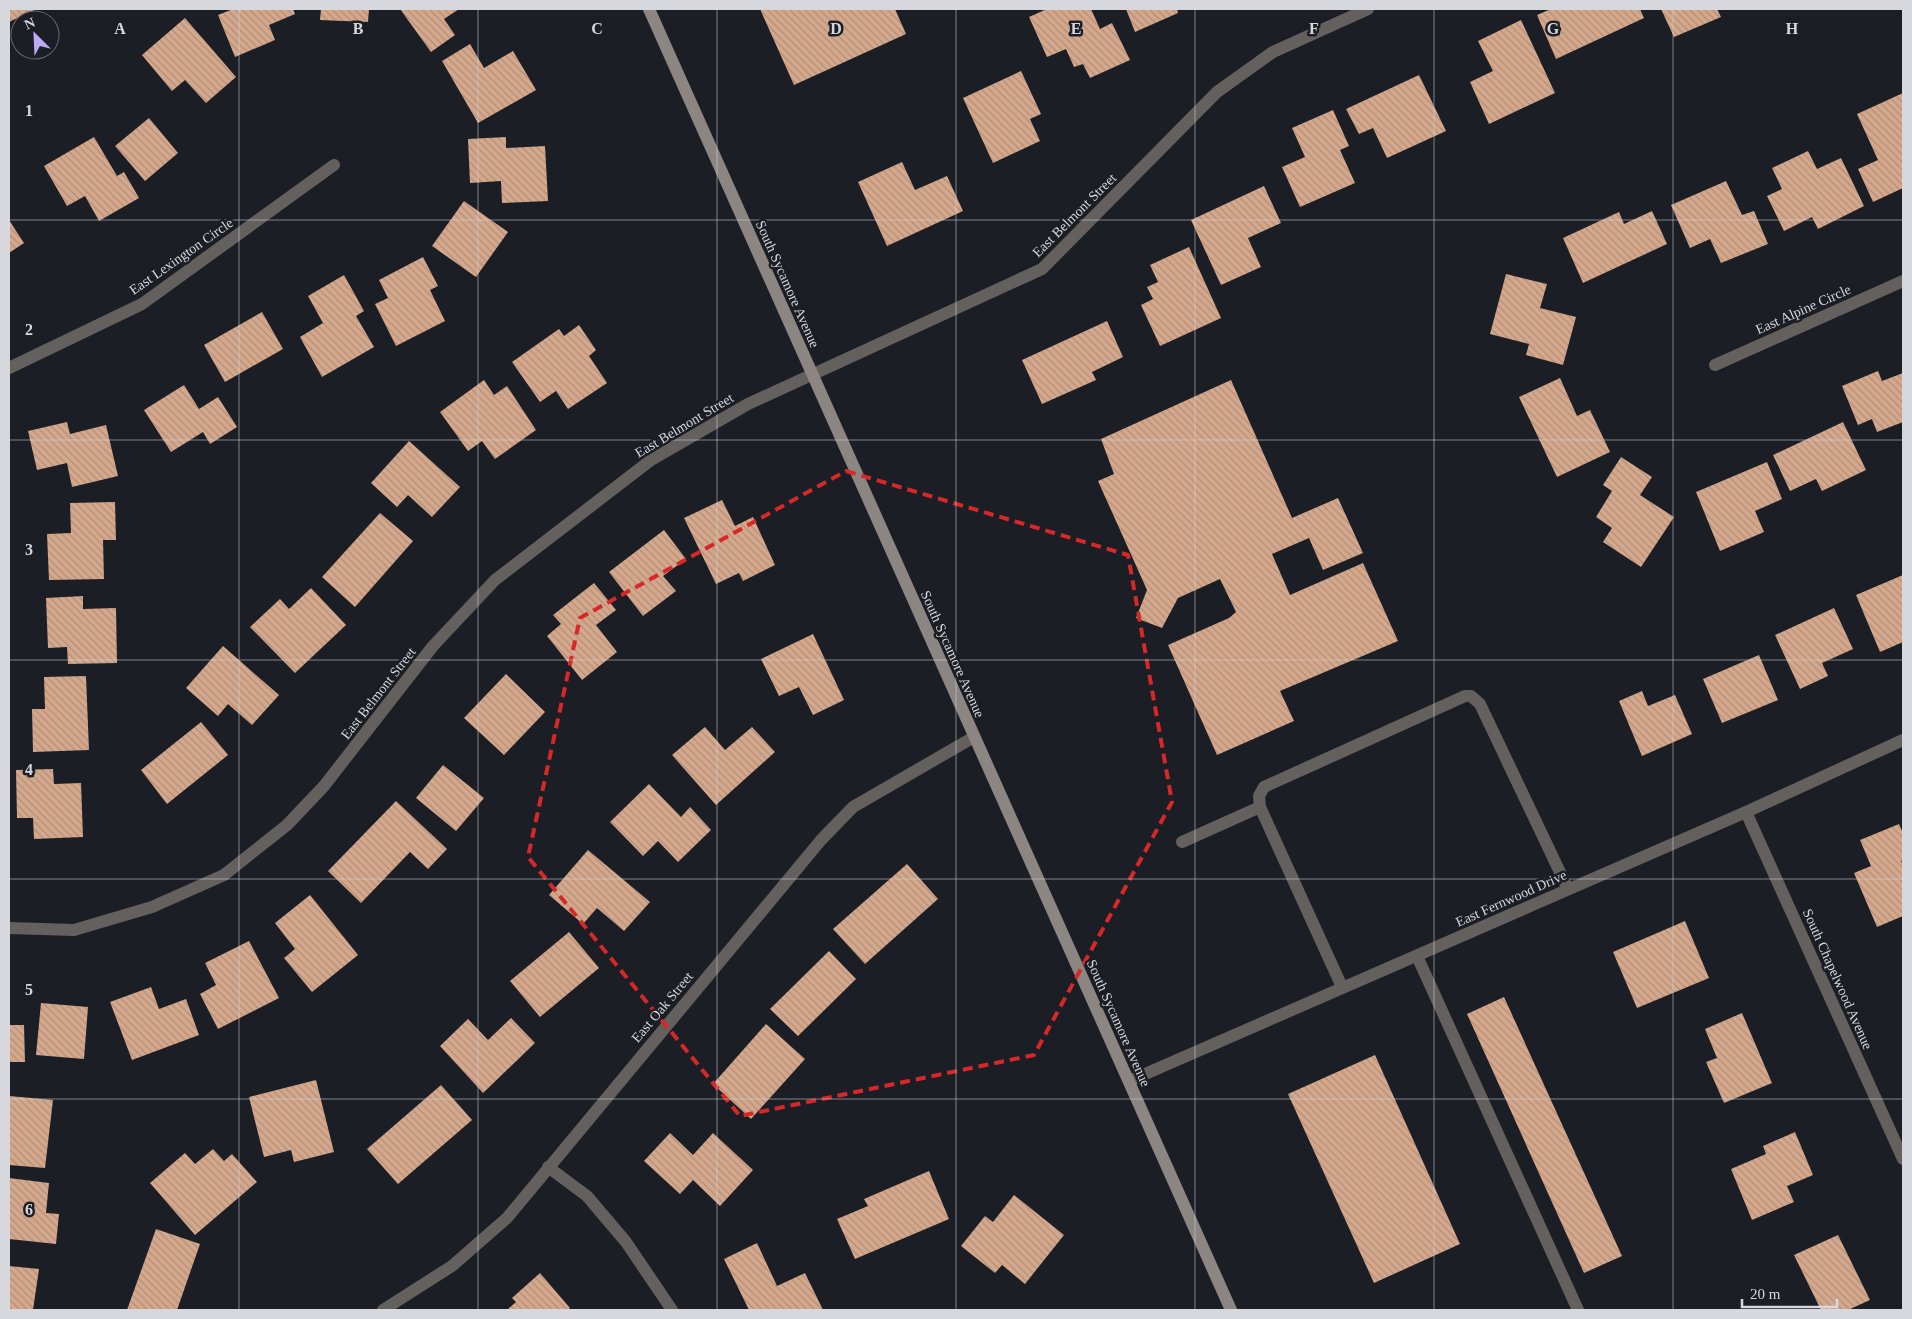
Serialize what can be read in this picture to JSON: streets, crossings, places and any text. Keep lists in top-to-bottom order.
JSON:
{
  "streets": {
    "main road": ["South Sycamore Avenue"],
    "street": [
      "East Belmont Street",
      "East Lexington Circle",
      "East Alpine Circle",
      "East Fernwood Drive",
      "South Chapelwood Avenue",
      "East Oak Street"
    ]
  },
  "crossings": [
    ["East Belmont Street", "South Sycamore Avenue"],
    ["South Sycamore Avenue", "East Fernwood Drive"],
    ["South Sycamore Avenue", "East Oak Street"],
    ["East Fernwood Drive", "South Chapelwood Avenue"]
  ],
  "scale_bar": "20 m",
  "north": "top left",
  "grid": {
    "columns": [
      "A",
      "B",
      "C",
      "D",
      "E",
      "F",
      "G",
      "H"
    ],
    "rows": [
      "1",
      "2",
      "3",
      "4",
      "5",
      "6"
    ]
  }
}
